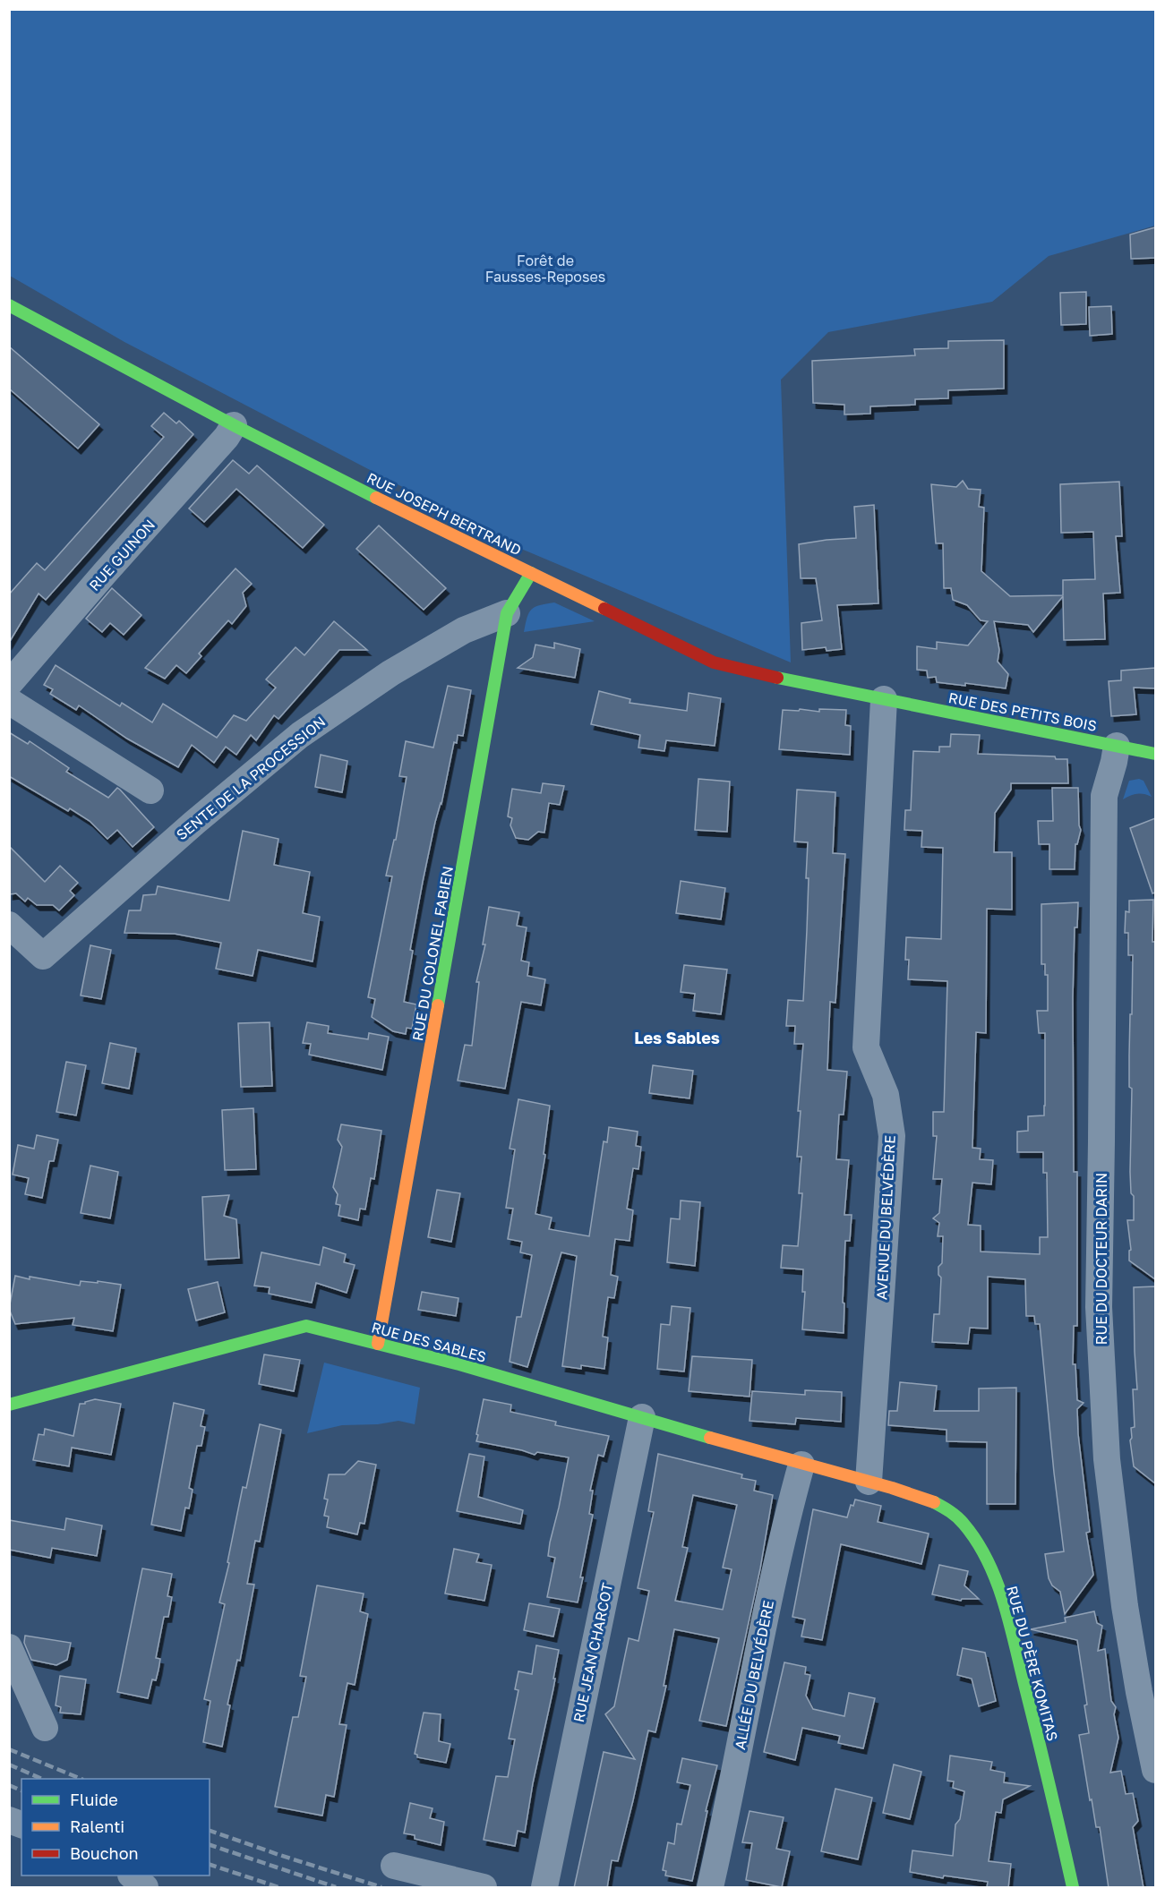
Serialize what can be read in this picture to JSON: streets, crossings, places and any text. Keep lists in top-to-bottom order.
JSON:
{
  "streets": {
    "street": [
      "RUE JOSEPH BERTRAND",
      "RUE GUINON",
      "RUE DES PETITS BOIS",
      "SENTE DE LA PROCESSION",
      "RUE DU COLONEL FABIEN",
      "AVENUE DU BELVÉDÈRE",
      "RUE DU DOCTEUR DARIN",
      "RUE DES SABLES",
      "RUE JEAN CHARCOT",
      "RUE DU PÈRE KOMITAS",
      "ALLÉE DU BELVÉDÈRE"
    ]
  },
  "crossings": [
    ["RUE JOSEPH BERTRAND", "RUE GUINON"],
    ["RUE JOSEPH BERTRAND", "RUE DES PETITS BOIS"],
    ["RUE JOSEPH BERTRAND", "RUE DU COLONEL FABIEN"],
    ["RUE JOSEPH BERTRAND", "AVENUE DU BELVÉDÈRE"],
    ["RUE DES PETITS BOIS", "AVENUE DU BELVÉDÈRE"],
    ["RUE DES PETITS BOIS", "RUE DU DOCTEUR DARIN"],
    ["SENTE DE LA PROCESSION", "RUE DU COLONEL FABIEN"],
    ["RUE DU COLONEL FABIEN", "RUE DES SABLES"],
    ["AVENUE DU BELVÉDÈRE", "RUE DU PÈRE KOMITAS"],
    ["RUE DES SABLES", "RUE JEAN CHARCOT"],
    ["RUE DES SABLES", "RUE DU PÈRE KOMITAS"],
    ["RUE DES SABLES", "ALLÉE DU BELVÉDÈRE"]
  ],
  "districts": ["Les Sables"],
  "parks": ["Forêt de Fausses-Reposes"],
  "legend": ["Fluide", "Ralenti", "Bouchon"]
}
